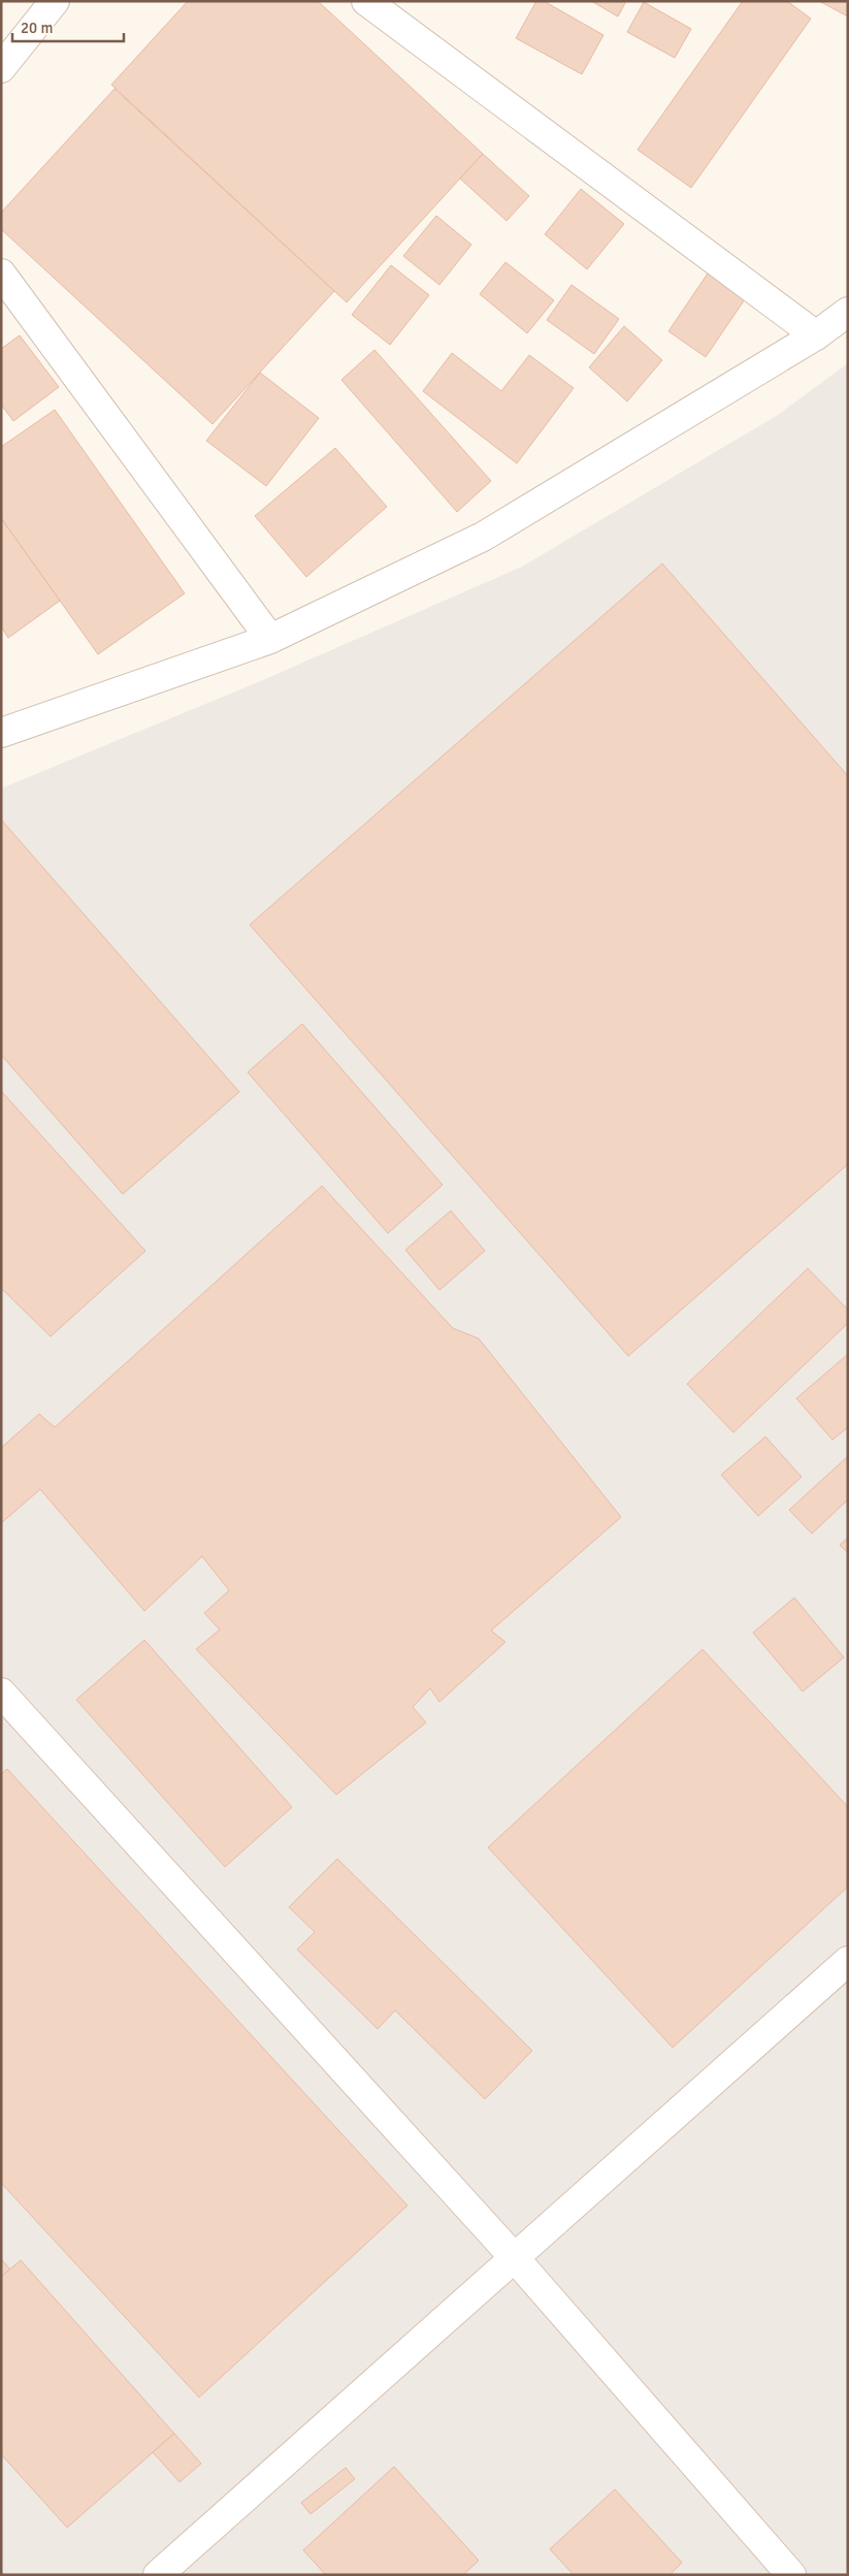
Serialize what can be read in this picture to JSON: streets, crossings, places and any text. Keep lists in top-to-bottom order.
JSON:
{
  "scale_bar": "20 m"
}
